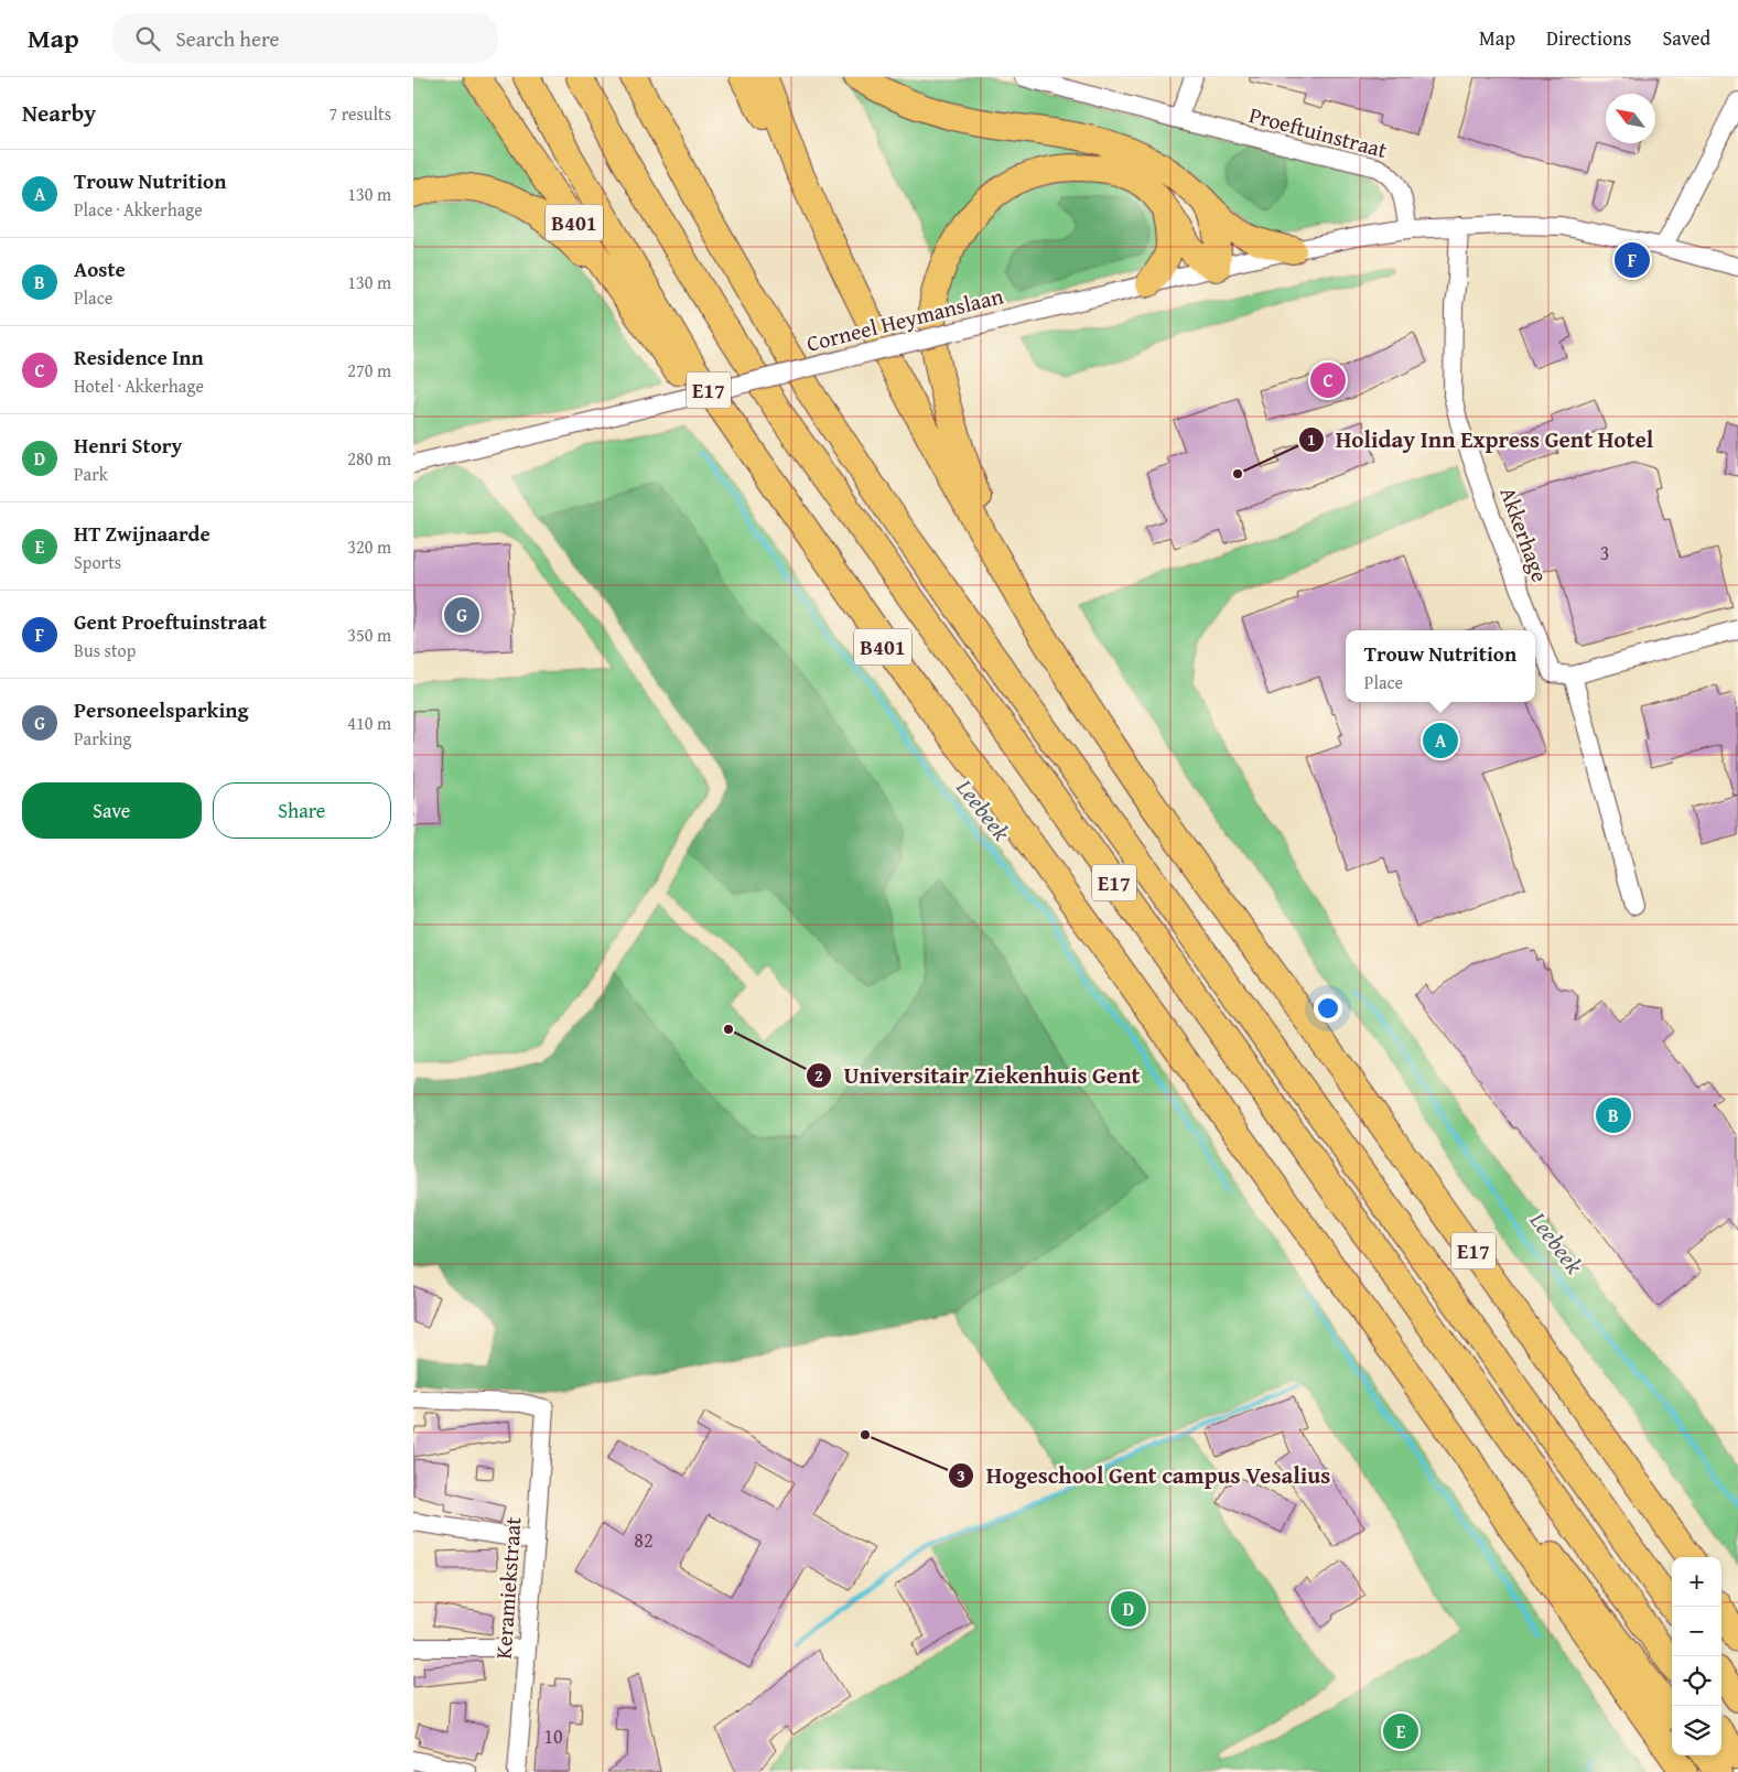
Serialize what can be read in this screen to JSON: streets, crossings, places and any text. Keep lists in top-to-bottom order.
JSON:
{
  "streets": {
    "highway": ["B401", "E17"],
    "street": [
      "Proeftuinstraat",
      "Corneel Heymanslaan",
      "Akkerhage",
      "Keramiekstraat"
    ]
  },
  "crossings": [
    ["Proeftuinstraat", "Corneel Heymanslaan"],
    ["B401", "E17"],
    ["Corneel Heymanslaan", "Akkerhage"]
  ],
  "water": ["Leebeek"],
  "places": ["Holiday Inn Express Gent Hotel", "Universitair Ziekenhuis Gent", "Hogeschool Gent campus Vesalius"],
  "house_numbers": ["3", "82", "10"],
  "north": "top left",
  "page": {
    "header": "Map",
    "search": "Search here",
    "nav": ["Map", "Directions", "Saved"],
    "heading": ["Nearby", "7 results"],
    "list": [
      {
        "mark": "A",
        "name": "Trouw Nutrition",
        "note": "Place · Akkerhage",
        "value": "130 m"
      },
      {
        "mark": "B",
        "name": "Aoste",
        "note": "Place",
        "value": "130 m"
      },
      {
        "mark": "C",
        "name": "Residence Inn",
        "note": "Hotel · Akkerhage",
        "value": "270 m"
      },
      {
        "mark": "D",
        "name": "Henri Story",
        "note": "Park",
        "value": "280 m"
      },
      {
        "mark": "E",
        "name": "HT Zwijnaarde",
        "note": "Sports",
        "value": "320 m"
      },
      {
        "mark": "F",
        "name": "Gent Proeftuinstraat",
        "note": "Bus stop",
        "value": "350 m"
      },
      {
        "mark": "G",
        "name": "Personeelsparking",
        "note": "Parking",
        "value": "410 m"
      }
    ],
    "pins": [
      "F",
      "C",
      "G",
      "A",
      "B",
      "D",
      "E"
    ],
    "popup": ["Trouw Nutrition", "Place"],
    "buttons": ["Save", "Share"],
    "map_buttons": ["+", "−"]
  }
}
